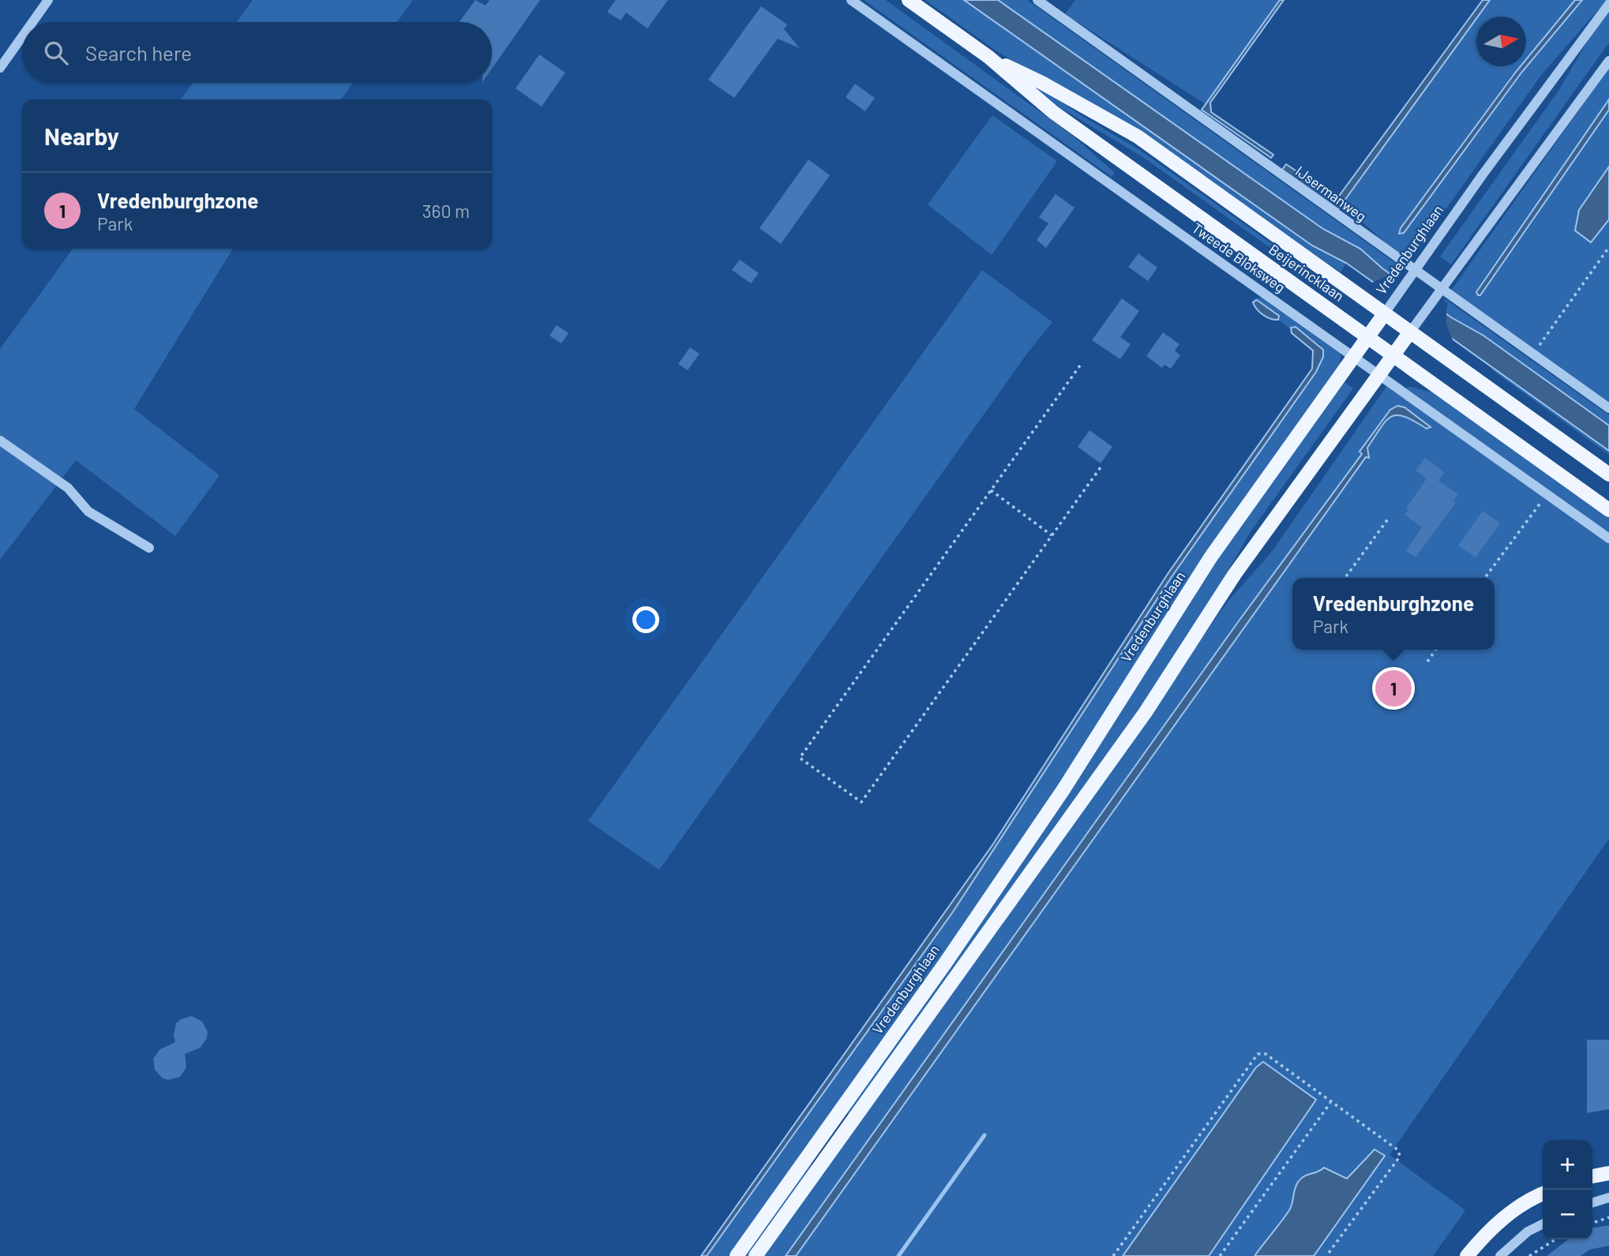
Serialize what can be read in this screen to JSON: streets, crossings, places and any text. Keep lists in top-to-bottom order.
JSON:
{
  "streets": {
    "main road": ["Vredenburghlaan", "Beijerincklaan"],
    "street": ["IJsermanweg", "Tweede Bloksweg"]
  },
  "crossings": [
    ["IJsermanweg", "Vredenburghlaan"],
    ["Vredenburghlaan", "Tweede Bloksweg"],
    ["Vredenburghlaan", "Beijerincklaan"]
  ],
  "north": "right",
  "page": {
    "search": "Search here",
    "heading": "Nearby",
    "list": [
      {
        "mark": "1",
        "name": "Vredenburghzone",
        "note": "Park",
        "value": "360 m"
      }
    ],
    "popup": ["Vredenburghzone", "Park"],
    "pins": "1",
    "map_buttons": ["+", "−"]
  }
}
